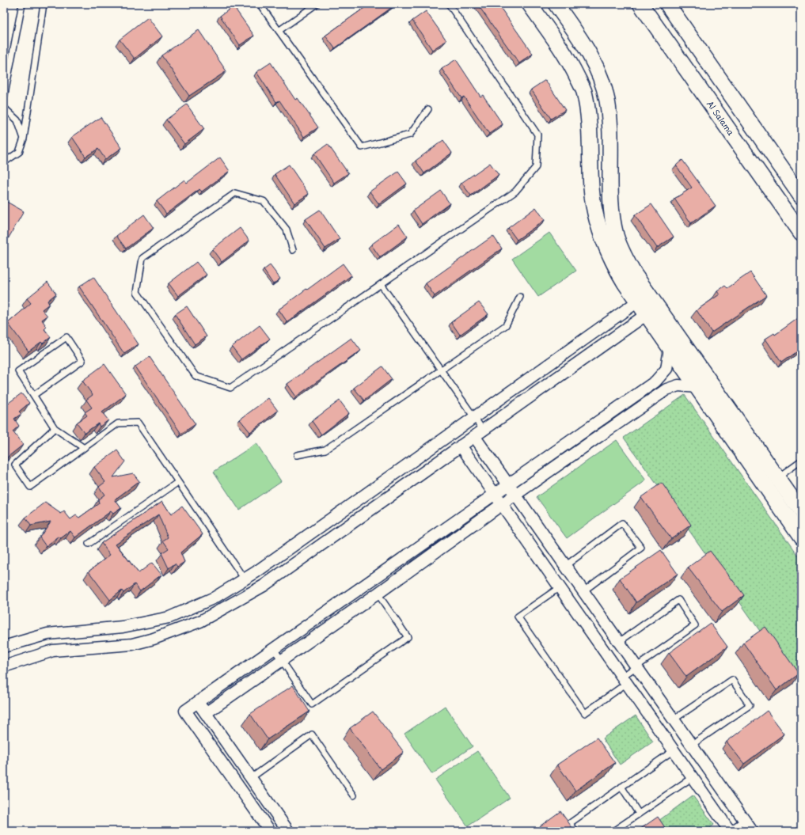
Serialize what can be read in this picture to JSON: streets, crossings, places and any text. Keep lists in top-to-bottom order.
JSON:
{
  "streets": {
    "street": ["Al Salama"]
  }
}
